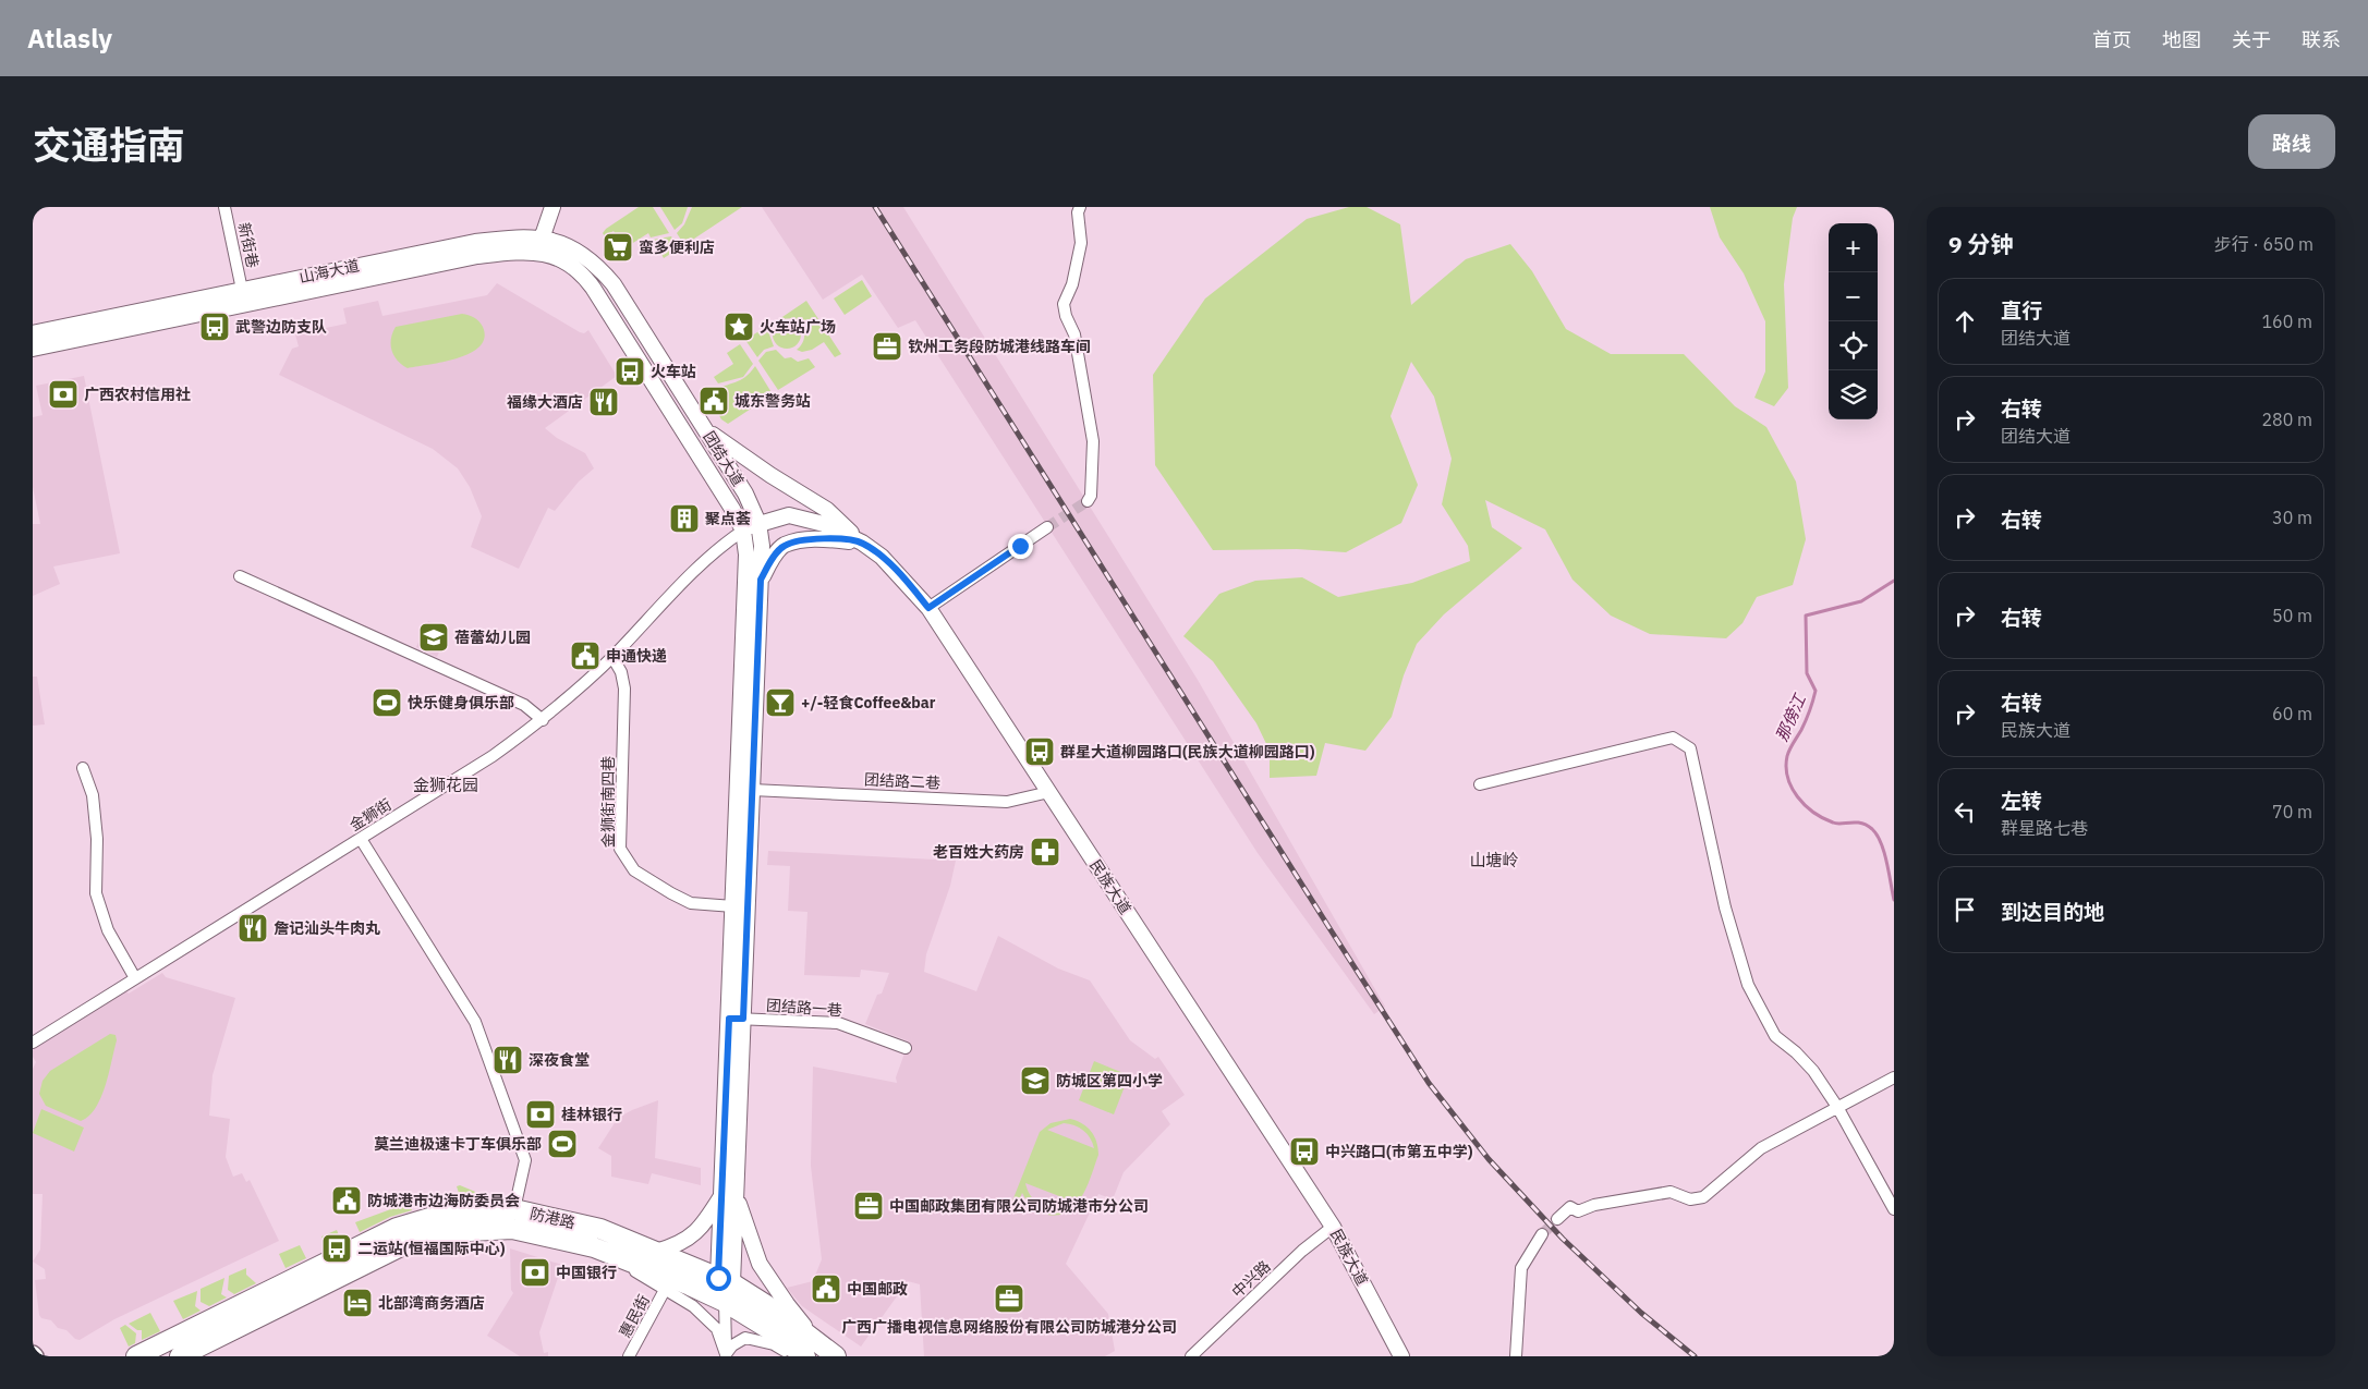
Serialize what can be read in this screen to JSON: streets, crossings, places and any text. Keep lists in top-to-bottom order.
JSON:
{
  "streets": {
    "highway": ["防港路"],
    "main road": ["山海大道", "团结大道", "民族大道"],
    "street": [
      "新街巷",
      "团结路二巷",
      "金狮街南四巷",
      "金狮街",
      "团结路一巷",
      "中兴路",
      "惠民街"
    ]
  },
  "crossings": [
    ["新街巷", "山海大道"],
    ["山海大道", "团结大道"],
    ["团结大道", "团结路二巷"],
    ["团结大道", "金狮街南四巷"],
    ["团结大道", "金狮街"],
    ["团结大道", "民族大道"],
    ["团结大道", "团结路一巷"],
    ["团结大道", "防港路"],
    ["团结路二巷", "民族大道"],
    ["金狮街南四巷", "金狮街"],
    ["金狮街", "民族大道"],
    ["民族大道", "中兴路"]
  ],
  "districts": ["金狮花园", "山塘岭"],
  "water": ["那傍江"],
  "places": {
    "supermarket": ["蛮多便利店"],
    "bus stop": [
      "武警边防支队",
      "火车站",
      "群星大道柳园路口(民族大道柳园路口)",
      "中兴路口(巿第五中学)",
      "二运站(恒福国际中心)"
    ],
    "place": ["火车站广场"],
    "office": ["钦州工务段防城港线路车间", "中国邮政集团有限公司防城港市分公司", "广西广播电视信息网络股份有限公司防城港分公司"],
    "bank": ["广西农村信用社", "桂林银行", "中国银行"],
    "public building": [
      "城东警务站",
      "申通快递",
      "防城港市边海防委员会",
      "中国邮政"
    ],
    "restaurant": ["福缘大酒店", "詹记汕头牛肉丸", "深夜食堂"],
    "building": ["聚点荟"],
    "school or university": ["蓓蕾幼儿园", "防城区第四小学"],
    "sports": ["快乐健身俱乐部", "莫兰迪极速卡丁车俱乐部"],
    "bar": ["+/-轻食Coffee&bar"],
    "pharmacy": ["老百姓大药房"],
    "hotel": ["北部湾商务酒店"]
  },
  "page": {
    "header": "Atlasly",
    "nav": [
      "首页",
      "地图",
      "关于",
      "联系"
    ],
    "title": "交通指南",
    "buttons": "路线",
    "heading": ["9 分钟", "步行 · 650 m"],
    "map_buttons": ["+", "−"],
    "list": [
      ["直行", "团结大道", "160 m"],
      ["右转", "团结大道", "280 m"],
      ["右转", "30 m"],
      ["右转", "50 m"],
      ["右转", "民族大道", "60 m"],
      ["左转", "群星路七巷", "70 m"],
      "到达目的地"
    ]
  }
}
